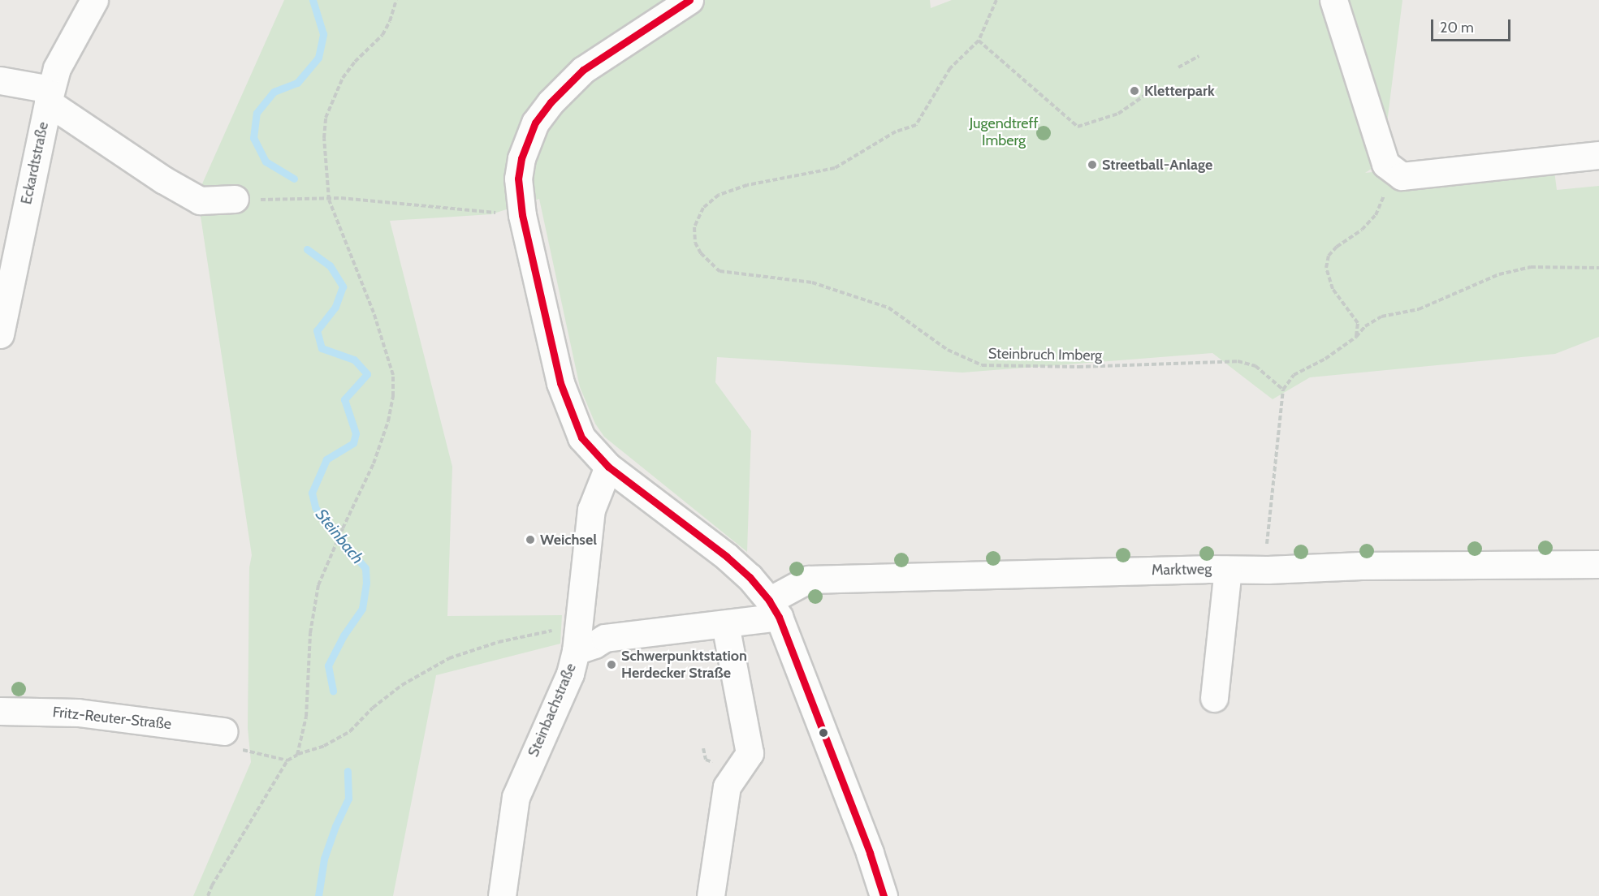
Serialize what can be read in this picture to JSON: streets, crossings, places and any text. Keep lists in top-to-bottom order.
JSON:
{
  "streets": {
    "street": [
      "Eckardtstraße",
      "Marktweg",
      "Steinbachstraße",
      "Fritz-Reuter-Straße"
    ],
    "path": ["Steinbruch Imberg"]
  },
  "water": ["Steinbach"],
  "parks": ["Jugendtreff Imberg"],
  "places": [
    "Kletterpark",
    "Streetball-Anlage",
    "Weichsel",
    "Schwerpunktstation Herdecker Straße"
  ],
  "scale_bar": "20 m"
}
